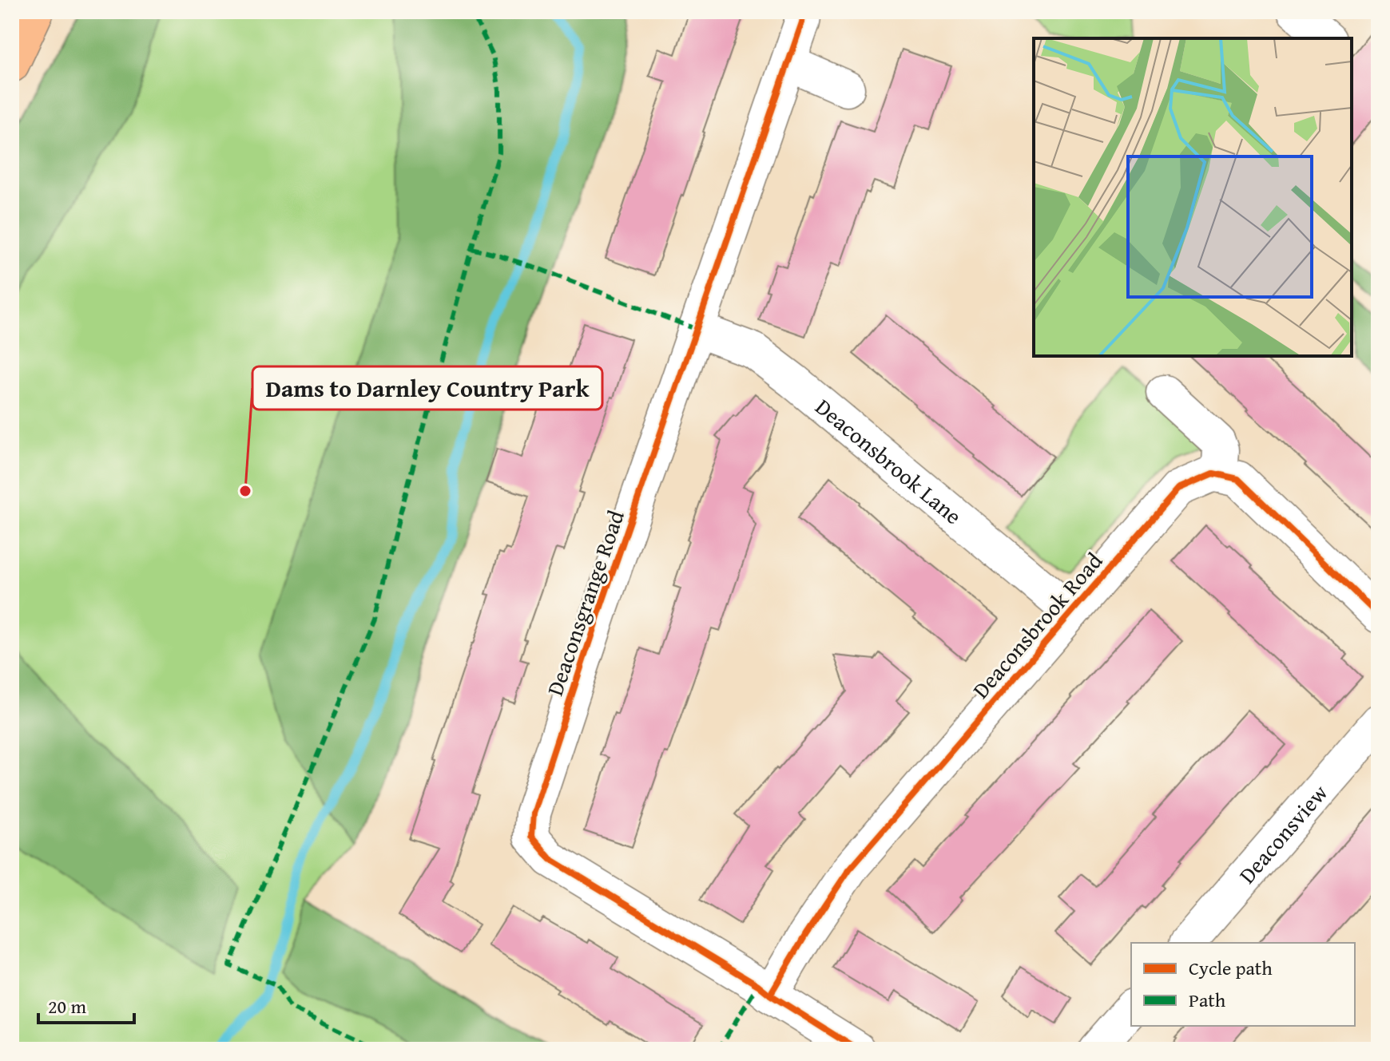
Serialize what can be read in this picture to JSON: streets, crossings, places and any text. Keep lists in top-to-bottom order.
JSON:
{
  "streets": {
    "street": [
      "Deaconsbrook Lane",
      "Deaconsgrange Road",
      "Deaconsbrook Road",
      "Deaconsview"
    ]
  },
  "crossings": [
    ["Deaconsbrook Lane", "Deaconsgrange Road"],
    ["Deaconsbrook Lane", "Deaconsbrook Road"],
    ["Deaconsgrange Road", "Deaconsbrook Road"]
  ],
  "places": ["Dams to Darnley Country Park"],
  "legend": ["Cycle path", "Path"],
  "scale_bar": "20 m"
}
